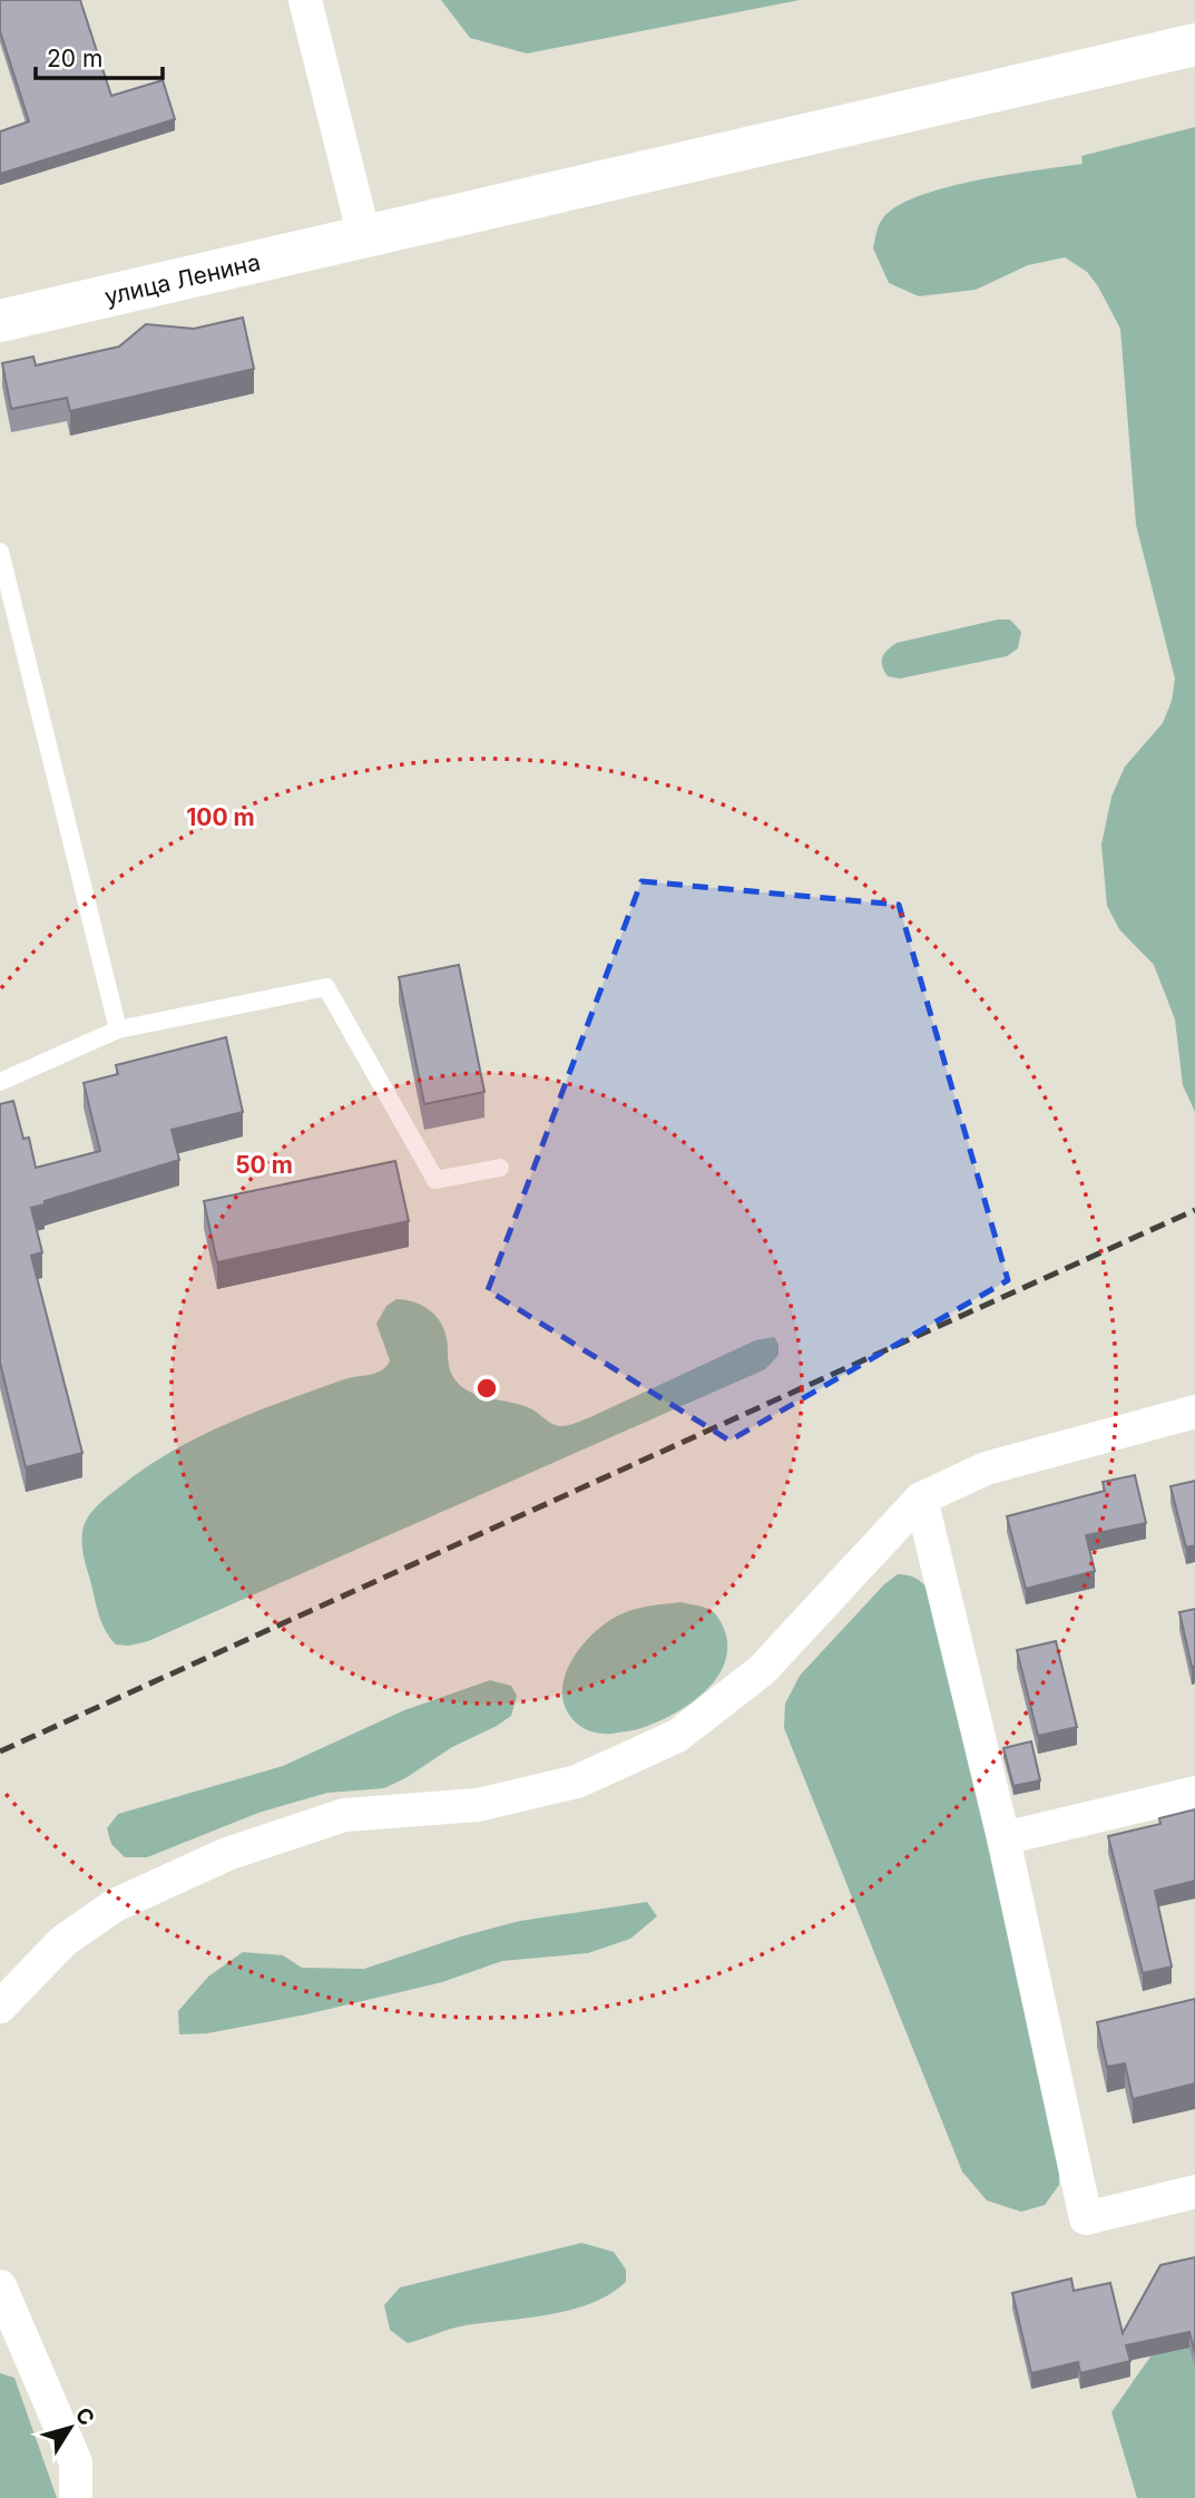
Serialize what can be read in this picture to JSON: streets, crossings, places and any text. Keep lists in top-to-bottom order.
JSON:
{
  "streets": {
    "main road": ["улица Ленина"]
  },
  "scale_bar": "20 m",
  "north": "top right",
  "rings": ["100 m", "50 m"]
}
